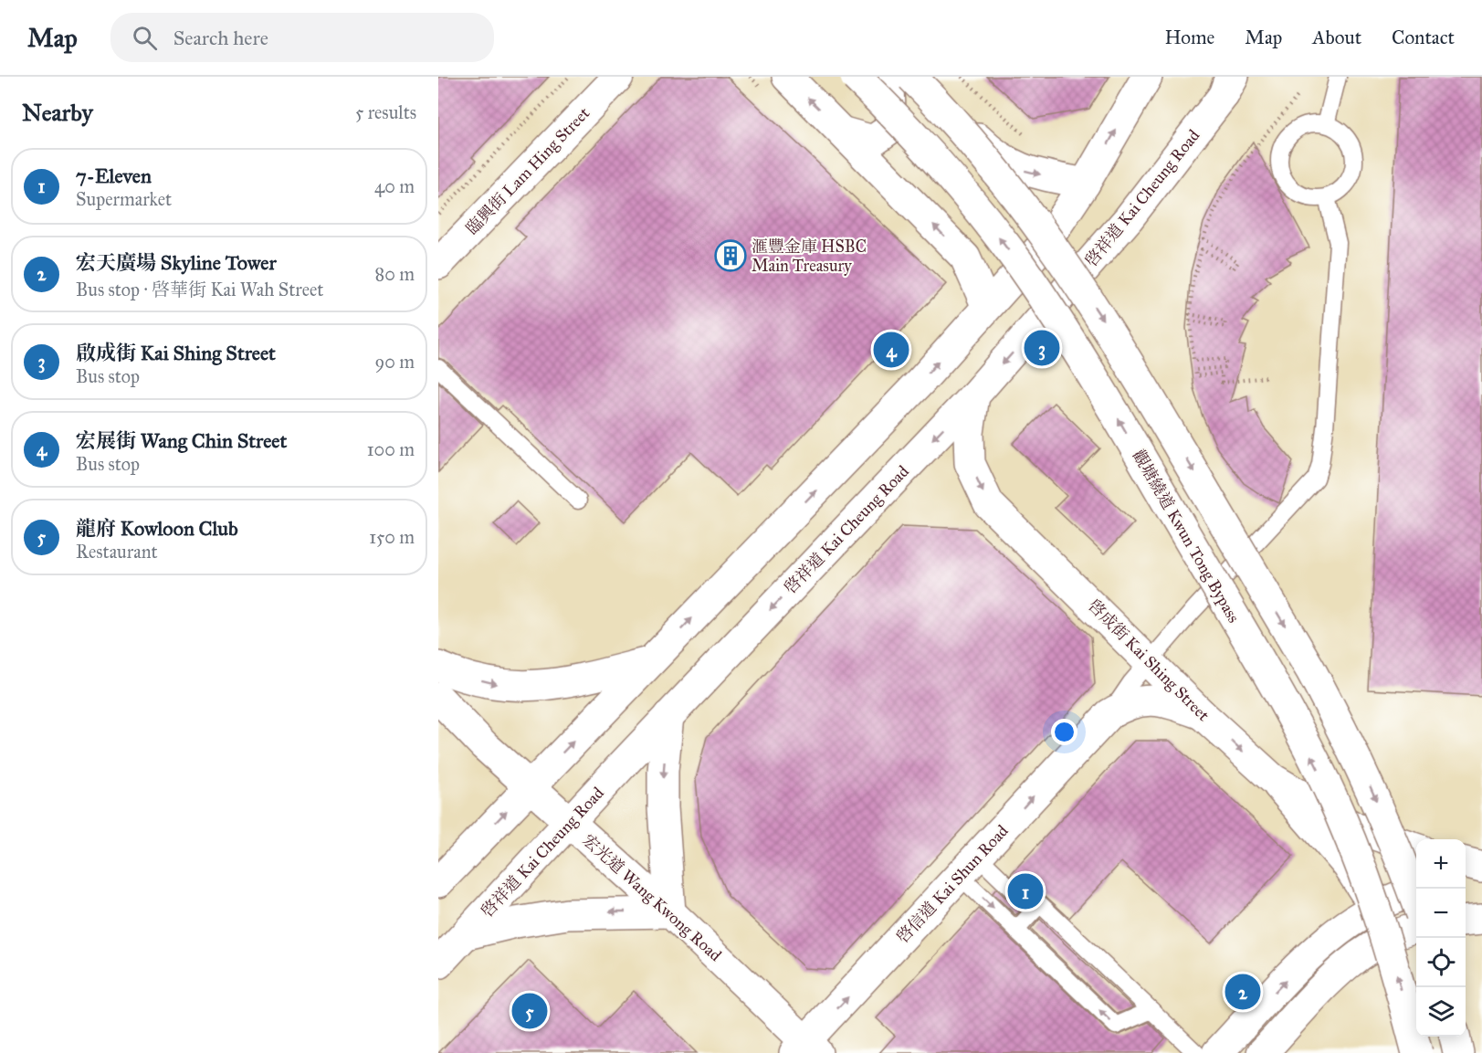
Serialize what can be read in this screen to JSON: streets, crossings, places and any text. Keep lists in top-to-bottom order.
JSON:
{
  "streets": {
    "main road": [
      "臨興街 Lam Hing Street",
      "啓祥道 Kai Cheung Road",
      "觀塘繞道 Kwun Tong Bypass",
      "啓成街 Kai Shing Street",
      "啓信道 Kai Shun Road",
      "宏光道 Wang Kwong Road"
    ]
  },
  "crossings": [
    ["啓祥道 Kai Cheung Road", "啓成街 Kai Shing Street"],
    ["啓祥道 Kai Cheung Road", "宏光道 Wang Kwong Road"],
    ["啓成街 Kai Shing Street", "啓信道 Kai Shun Road"],
    ["啓信道 Kai Shun Road", "宏光道 Wang Kwong Road"]
  ],
  "one_way": ["啓信道 Kai Shun Road"],
  "places": {
    "building": ["滙豐金庫 HSBC Main Treasury"]
  },
  "page": {
    "header": "Map",
    "search": "Search here",
    "nav": [
      "Home",
      "Map",
      "About",
      "Contact"
    ],
    "heading": ["Nearby", "5 results"],
    "list": [
      {
        "mark": "1",
        "name": "7-Eleven",
        "note": "Supermarket",
        "value": "40 m"
      },
      {
        "mark": "2",
        "name": "宏天廣場 Skyline Tower",
        "note": "Bus stop · 啓華街 Kai Wah Street",
        "value": "80 m"
      },
      {
        "mark": "3",
        "name": "啟成街 Kai Shing Street",
        "note": "Bus stop",
        "value": "90 m"
      },
      {
        "mark": "4",
        "name": "宏展街 Wang Chin Street",
        "note": "Bus stop",
        "value": "100 m"
      },
      {
        "mark": "5",
        "name": "龍府 Kowloon Club",
        "note": "Restaurant",
        "value": "150 m"
      }
    ],
    "pins": [
      "3",
      "4",
      "1",
      "2",
      "5"
    ],
    "map_buttons": ["+", "−"]
  }
}
